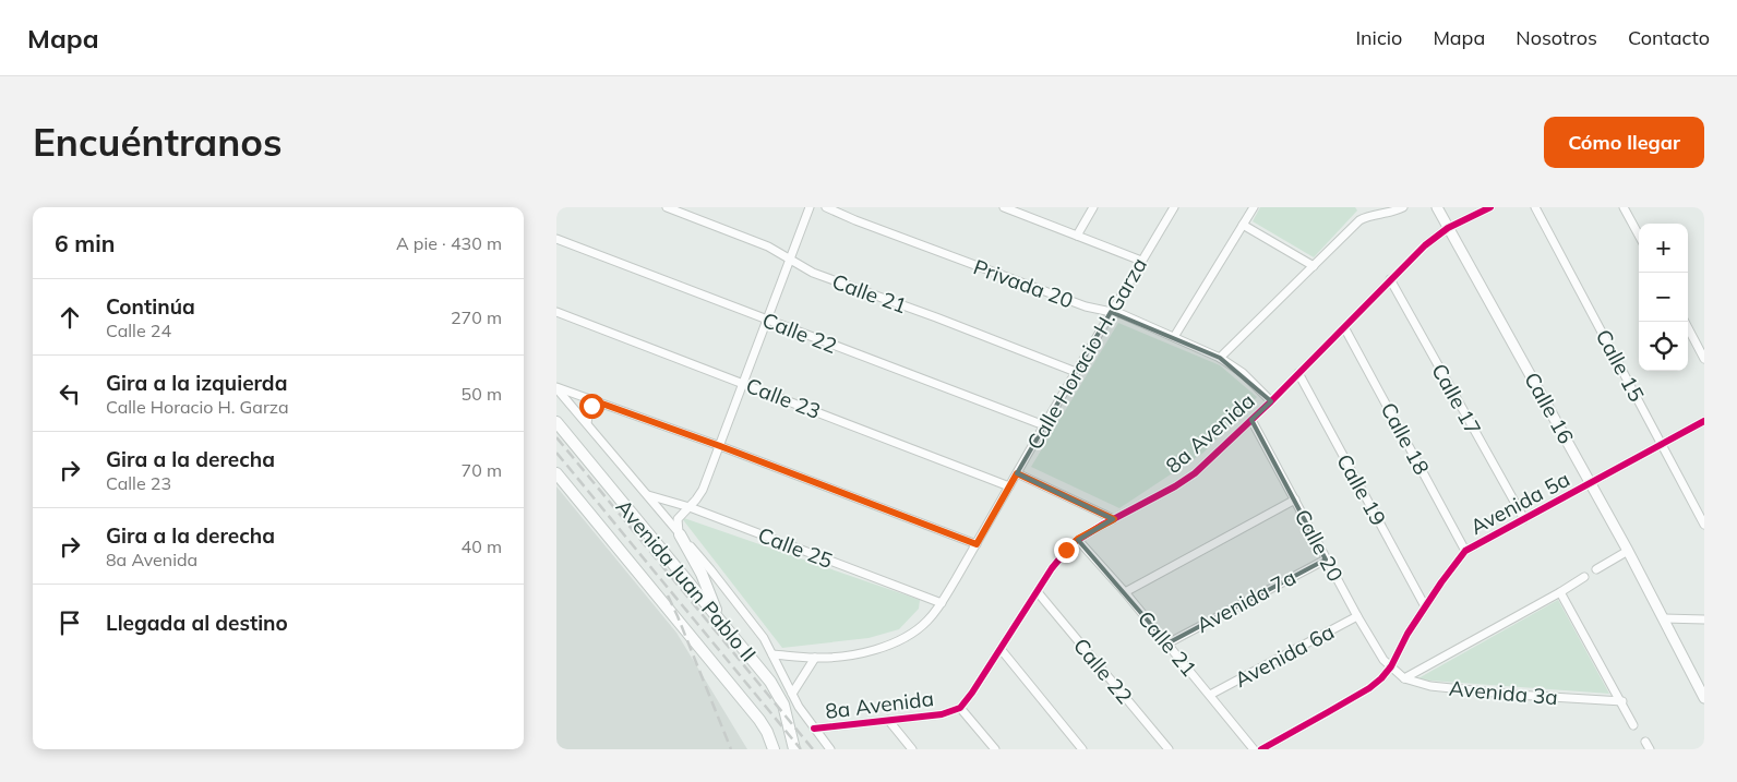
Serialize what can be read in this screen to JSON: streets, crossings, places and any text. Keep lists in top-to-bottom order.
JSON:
{
  "streets": {
    "main road": ["Avenida Juan Pablo II"],
    "street": [
      "Privada 20",
      "Calle 21",
      "Calle 22",
      "Calle Horacio H. Garza",
      "Calle 15",
      "Calle 23",
      "Calle 17",
      "Calle 16",
      "8a Avenida",
      "Calle 18",
      "Calle 19",
      "Avenida 5a",
      "Calle 20",
      "Calle 25",
      "Avenida 7a",
      "Avenida 6a",
      "Avenida 3a"
    ]
  },
  "crossings": [
    ["Privada 20", "Calle Horacio H. Garza"],
    ["Privada 20", "8a Avenida"],
    ["Calle 21", "Calle Horacio H. Garza"],
    ["Calle 21", "8a Avenida"],
    ["Calle 21", "Avenida 7a"],
    ["Calle 21", "Avenida 6a"],
    ["Calle 22", "Calle Horacio H. Garza"],
    ["Calle 22", "8a Avenida"],
    ["Calle Horacio H. Garza", "Calle 23"],
    ["Calle Horacio H. Garza", "Calle 25"],
    ["Calle 15", "Avenida 5a"],
    ["Calle 17", "8a Avenida"],
    ["Calle 17", "Avenida 5a"],
    ["Calle 16", "8a Avenida"],
    ["Calle 16", "Avenida 5a"],
    ["8a Avenida", "Calle 18"],
    ["8a Avenida", "Calle 19"],
    ["8a Avenida", "Calle 20"],
    ["Calle 18", "Avenida 5a"],
    ["Calle 19", "Avenida 5a"],
    ["Avenida 5a", "Calle 20"],
    ["Avenida 5a", "Avenida 3a"],
    ["Calle 20", "Avenida 7a"],
    ["Calle 20", "Avenida 6a"],
    ["Calle 20", "Avenida 3a"]
  ],
  "page": {
    "header": "Mapa",
    "nav": [
      "Inicio",
      "Mapa",
      "Nosotros",
      "Contacto"
    ],
    "buttons": "Cómo llegar",
    "title": "Encuéntranos",
    "heading": ["6 min", "A pie · 430 m"],
    "map_buttons": ["+", "−"],
    "list": [
      ["Continúa", "Calle 24", "270 m"],
      ["Gira a la izquierda", "Calle Horacio H. Garza", "50 m"],
      ["Gira a la derecha", "Calle 23", "70 m"],
      ["Gira a la derecha", "8a Avenida", "40 m"],
      "Llegada al destino"
    ]
  }
}
